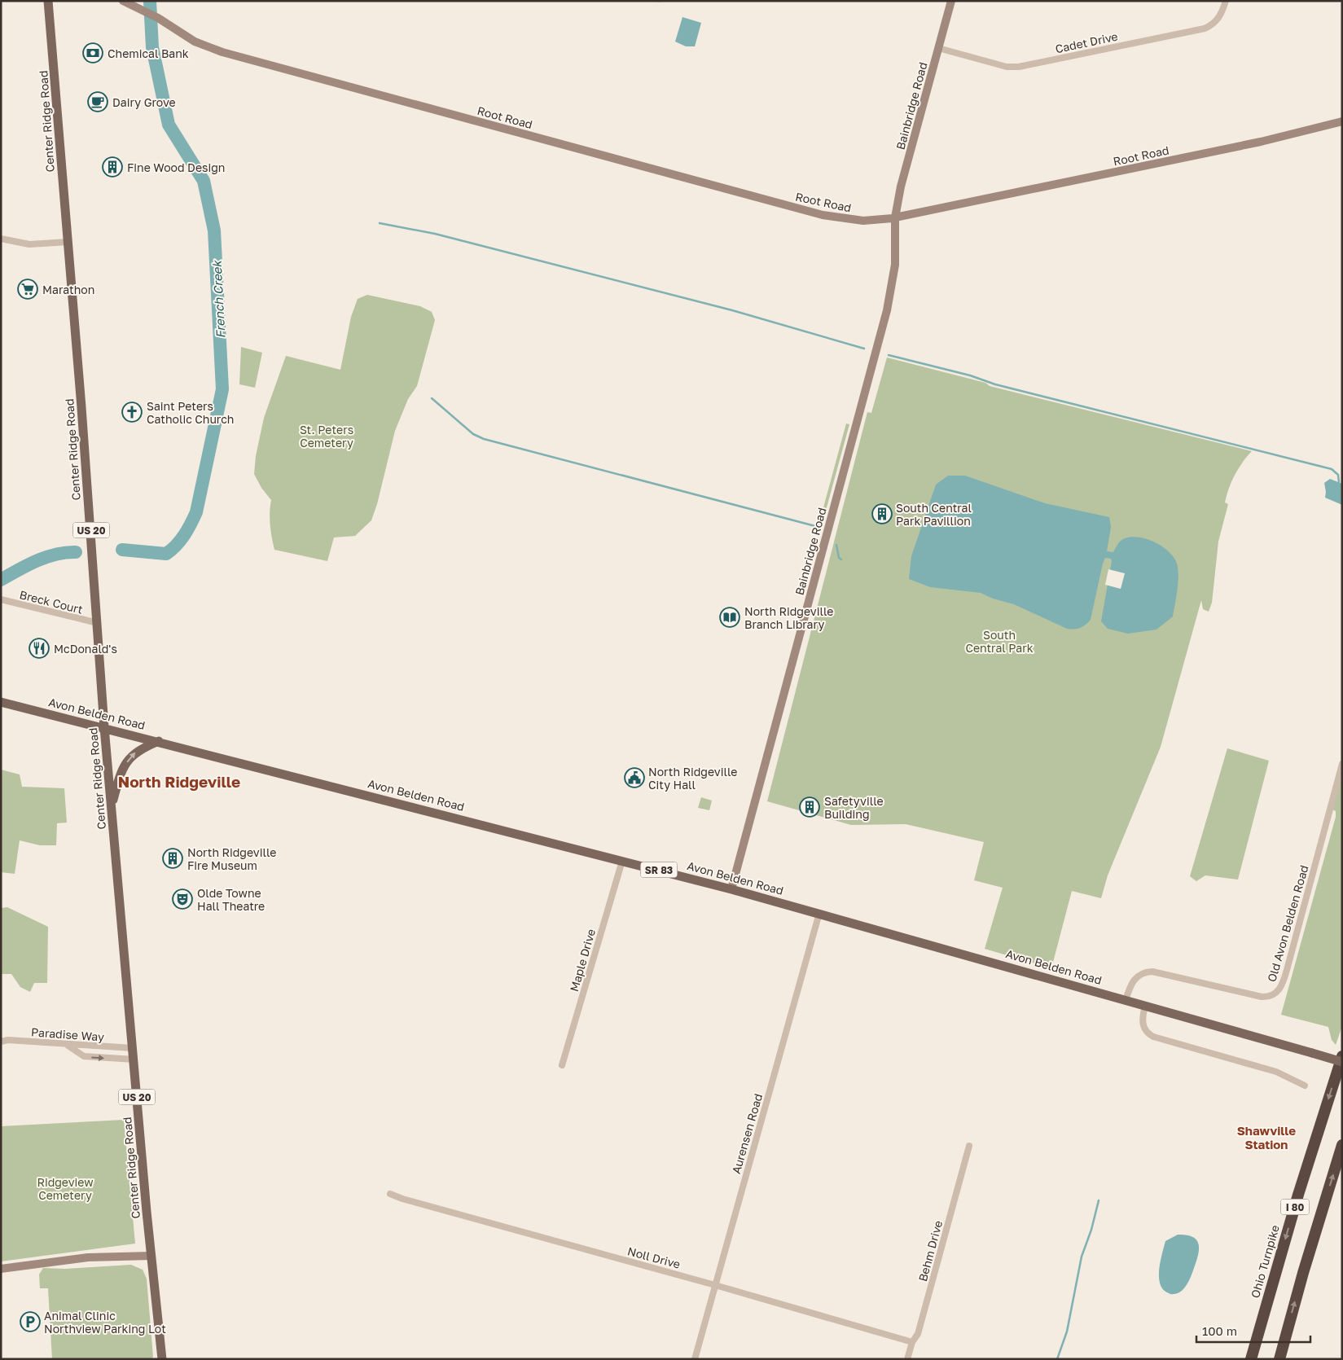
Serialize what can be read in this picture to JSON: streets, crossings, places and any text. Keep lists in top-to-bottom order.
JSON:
{
  "streets": {
    "highway": ["I 80", "Ohio Turnpike"],
    "main road": [
      "Center Ridge Road",
      "US 20",
      "Avon Belden Road",
      "SR 83"
    ],
    "street": [
      "Cadet Drive",
      "Bainbridge Road",
      "Root Road",
      "Breck Court",
      "Old Avon Belden Road",
      "Maple Drive",
      "Paradise Way",
      "Aurensen Road",
      "Behm Drive",
      "Noll Drive"
    ]
  },
  "crossings": [
    ["Cadet Drive", "Bainbridge Road"],
    ["Bainbridge Road", "Root Road"],
    ["Bainbridge Road", "Avon Belden Road"],
    ["Center Ridge Road", "Breck Court"],
    ["Center Ridge Road", "Avon Belden Road"],
    ["Center Ridge Road", "Paradise Way"],
    ["Avon Belden Road", "Old Avon Belden Road"],
    ["Avon Belden Road", "Maple Drive"],
    ["Avon Belden Road", "Aurensen Road"],
    ["Aurensen Road", "Noll Drive"],
    ["Behm Drive", "Noll Drive"]
  ],
  "districts": ["North Ridgeville", "Shawville Station"],
  "water": ["French Creek"],
  "parks": ["St. Peters Cemetery", "South Central Park", "Ridgeview Cemetery"],
  "places": {
    "bank": ["Chemical Bank"],
    "cafe": ["Dairy Grove"],
    "building": [
      "Fine Wood Design",
      "South Central Park Pavillion",
      "Safetyville Building",
      "North Ridgeville Fire Museum"
    ],
    "supermarket": ["Marathon"],
    "church": ["Saint Peters Catholic Church"],
    "library": ["North Ridgeville Branch Library"],
    "restaurant": ["McDonald's"],
    "public building": ["North Ridgeville City Hall"],
    "theatre": ["Olde Towne Hall Theatre"],
    "parking": ["Animal Clinic Northview Parking Lot"]
  },
  "scale_bar": "100 m"
}
